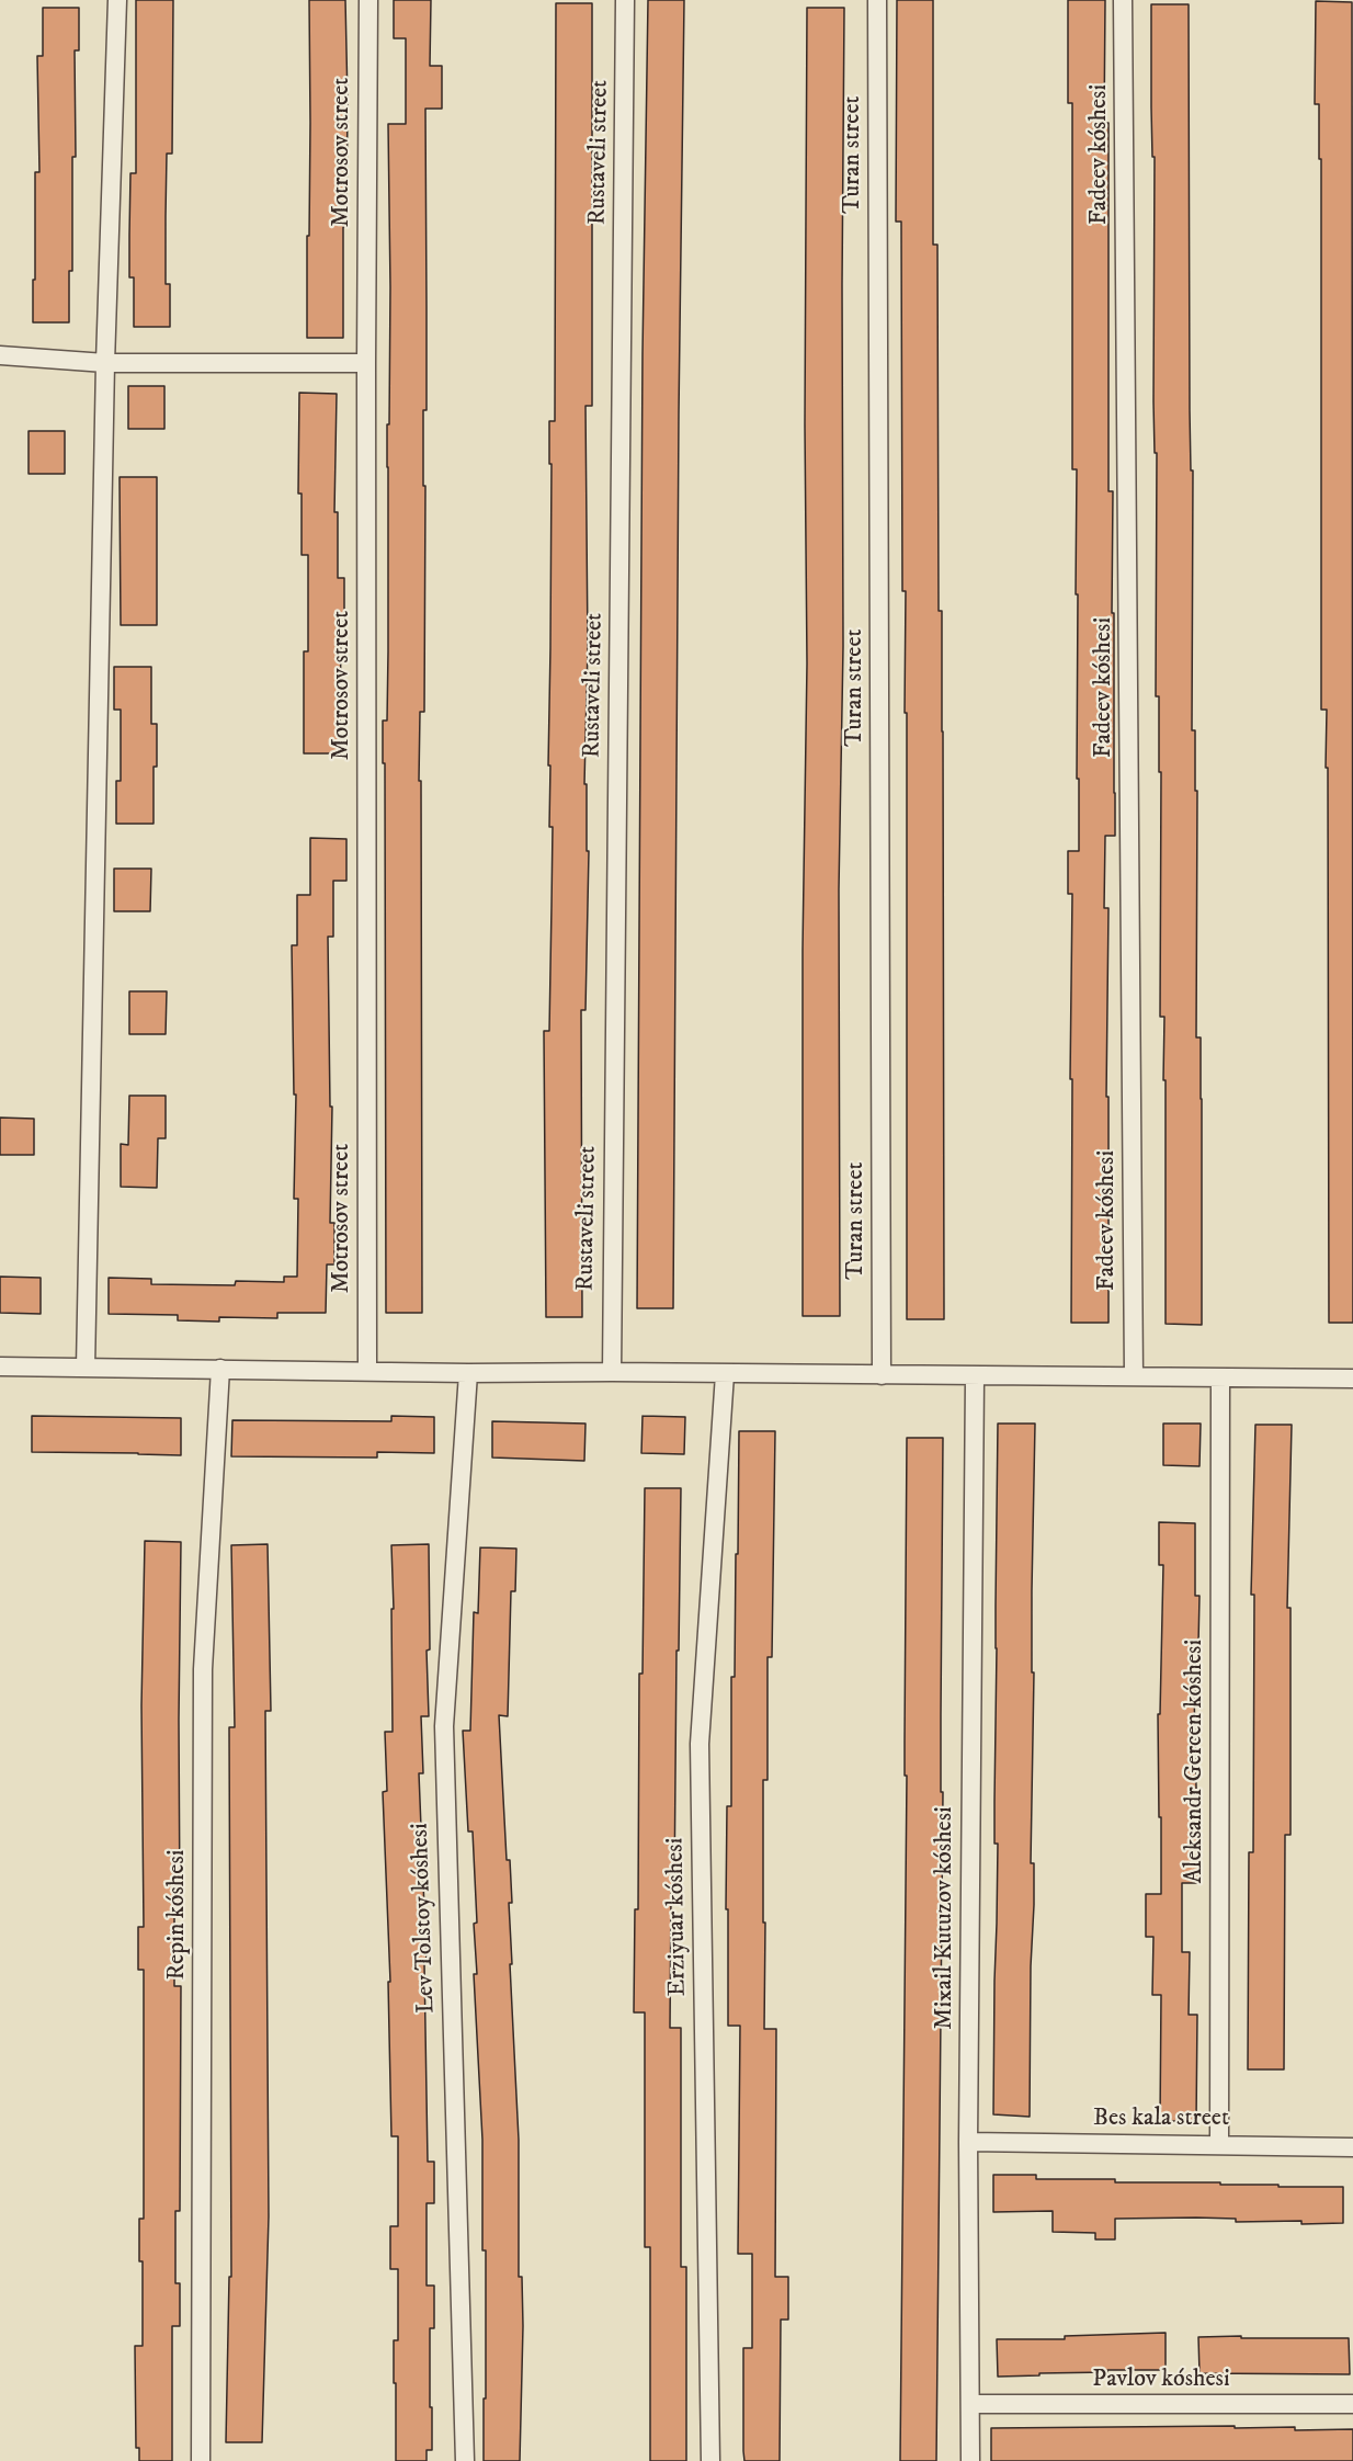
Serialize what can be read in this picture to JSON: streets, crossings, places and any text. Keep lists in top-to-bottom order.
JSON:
{
  "streets": {
    "street": [
      "Motrosov street",
      "Rustaveli street",
      "Turan street",
      "Fadeev kóshesi",
      "Aleksandr Gercen kóshesi",
      "Repin kóshesi",
      "Erziyuar kóshesi",
      "Lev Tolstoy kóshesi",
      "Mixail Kutuzov kóshesi",
      "Bes kala street",
      "Pavlov kóshesi"
    ]
  },
  "crossings": [
    ["Aleksandr Gercen kóshesi", "Bes kala street"],
    ["Mixail Kutuzov kóshesi", "Bes kala street"],
    ["Mixail Kutuzov kóshesi", "Pavlov kóshesi"]
  ]
}
